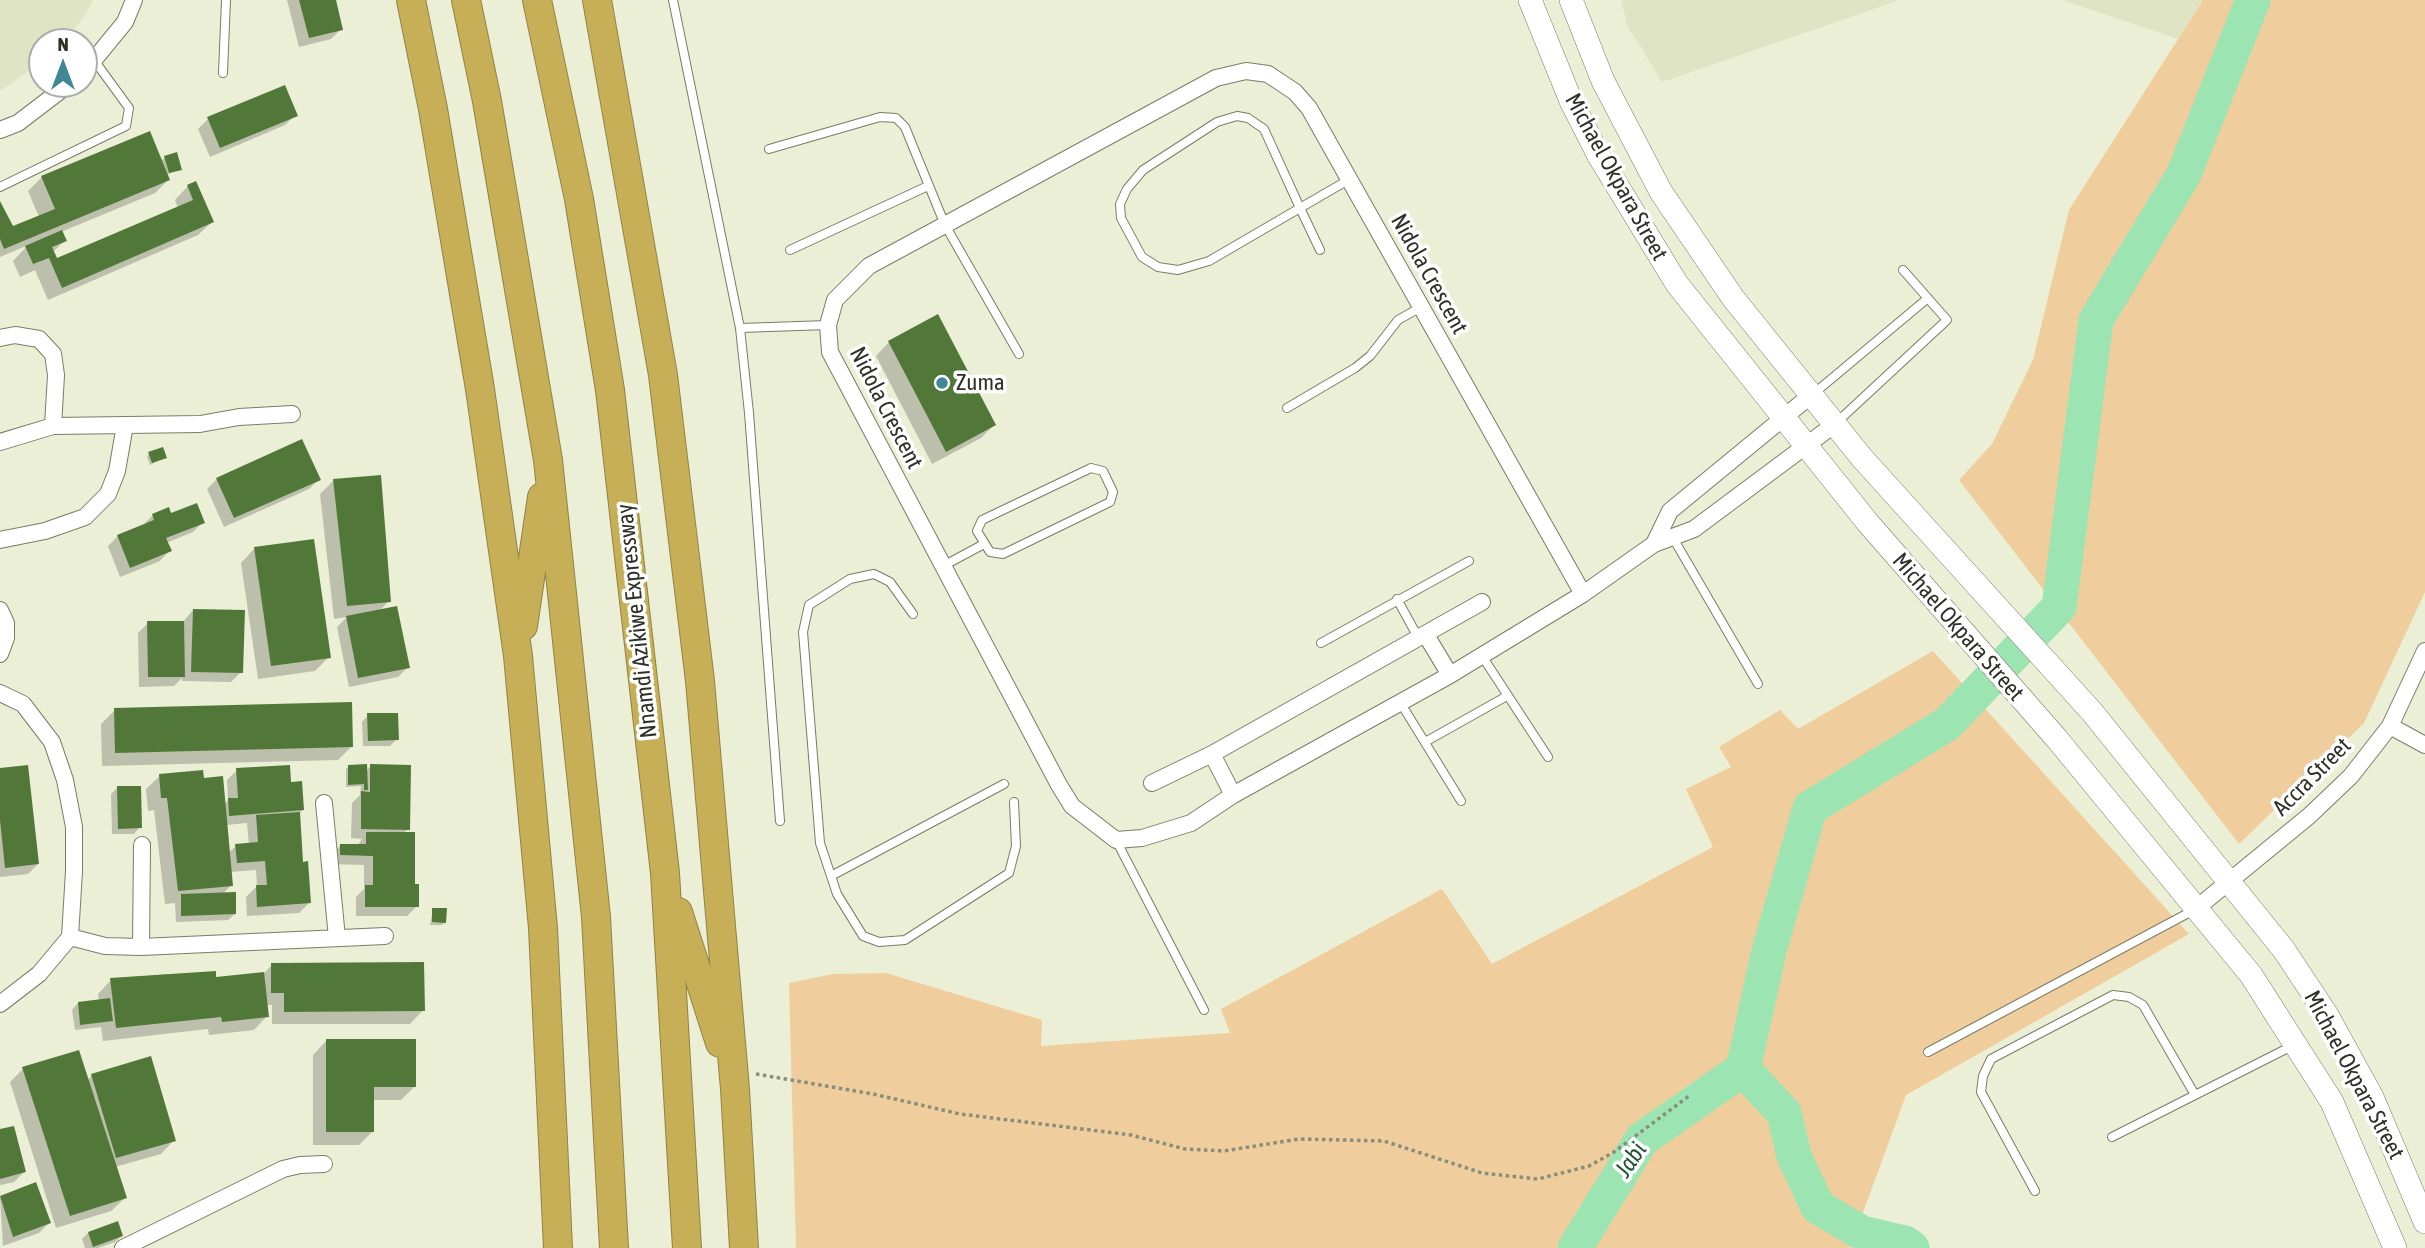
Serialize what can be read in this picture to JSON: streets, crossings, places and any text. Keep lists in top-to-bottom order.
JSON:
{
  "streets": {
    "highway": ["Nnamdi Azikiwe Expressway"],
    "main road": ["Michael Okpara Street"],
    "street": ["Nidola Crescent", "Accra Street"]
  },
  "crossings": [
    ["Michael Okpara Street", "Accra Street"]
  ],
  "water": ["Jabi"],
  "places": ["Zuma"],
  "north": "top"
}
